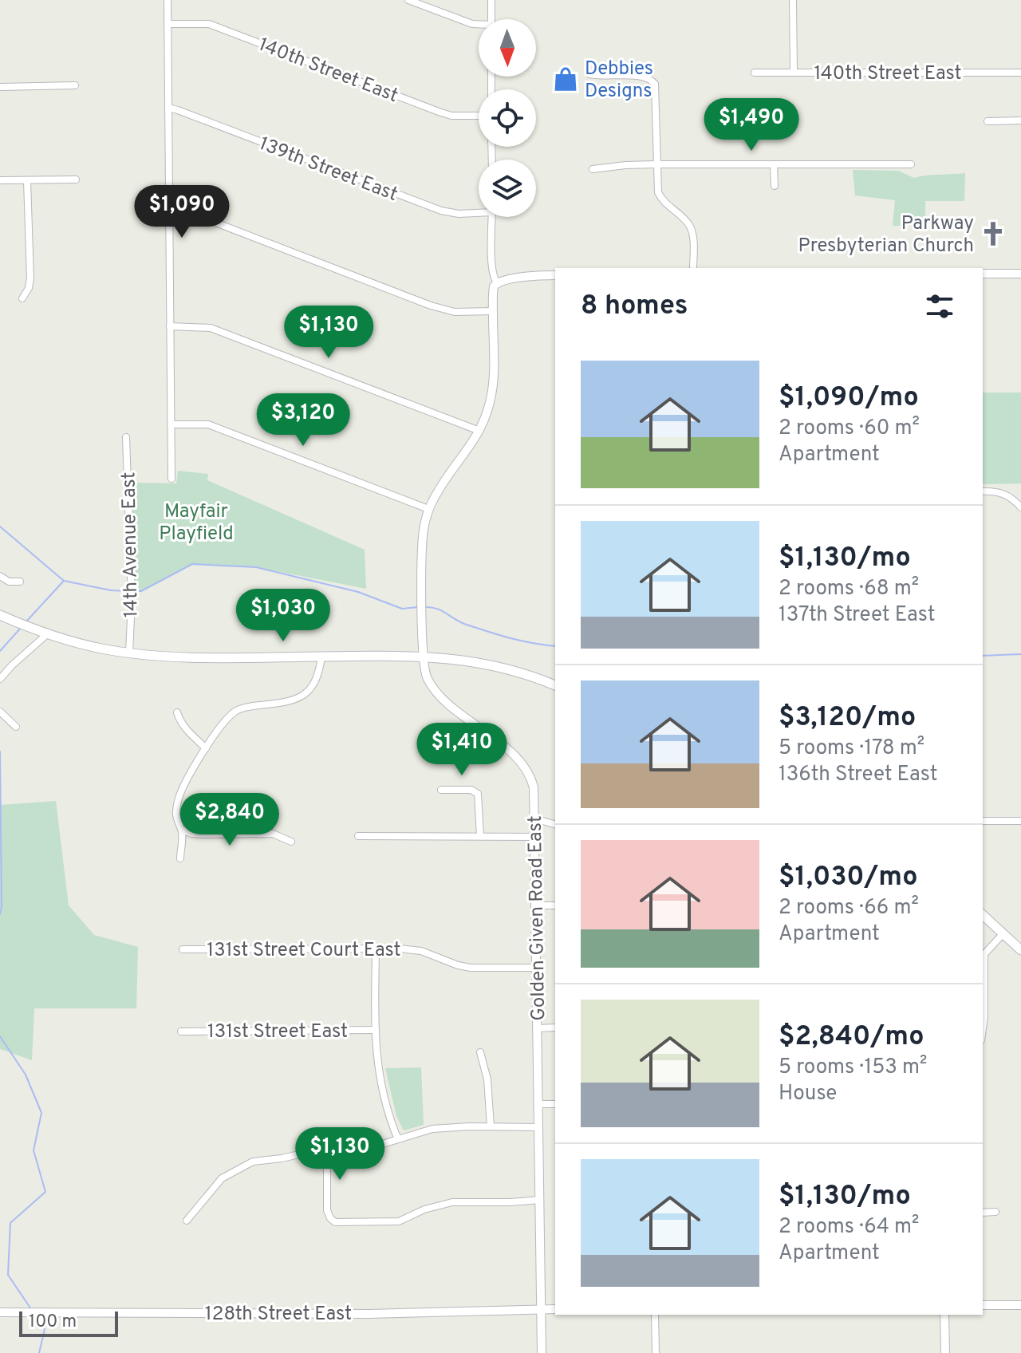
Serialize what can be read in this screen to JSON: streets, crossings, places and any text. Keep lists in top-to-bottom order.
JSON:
{
  "streets": {
    "street": [
      "140th Street East",
      "139th Street East",
      "14th Avenue East",
      "Golden Given Road East",
      "131st Street Court East",
      "131st Street East",
      "128th Street East"
    ]
  },
  "crossings": [
    ["Golden Given Road East", "131st Street Court East"],
    ["Golden Given Road East", "128th Street East"]
  ],
  "parks": ["Mayfair Playfield"],
  "places": {
    "shop": ["Debbies Designs"],
    "church": ["Parkway Presbyterian Church"]
  },
  "scale_bar": "100 m",
  "north": "bottom",
  "page": {
    "price": [
      "$1,490",
      "$1,090",
      "$1,130",
      "$3,120",
      "$1,030",
      "$1,410",
      "$2,840",
      "$1,130"
    ],
    "heading": "8 homes",
    "list": [
      {
        "name": "$1,090/mo",
        "note": "2 rooms · 60 m² · Apartment"
      },
      {
        "name": "$1,130/mo",
        "note": "2 rooms · 68 m² · 137th Street East"
      },
      {
        "name": "$3,120/mo",
        "note": "5 rooms · 178 m² · 136th Street East"
      },
      {
        "name": "$1,030/mo",
        "note": "2 rooms · 66 m² · Apartment"
      },
      {
        "name": "$2,840/mo",
        "note": "5 rooms · 153 m² · House"
      },
      {
        "name": "$1,130/mo",
        "note": "2 rooms · 64 m² · Apartment"
      }
    ],
    "scale": "100 m"
  }
}
